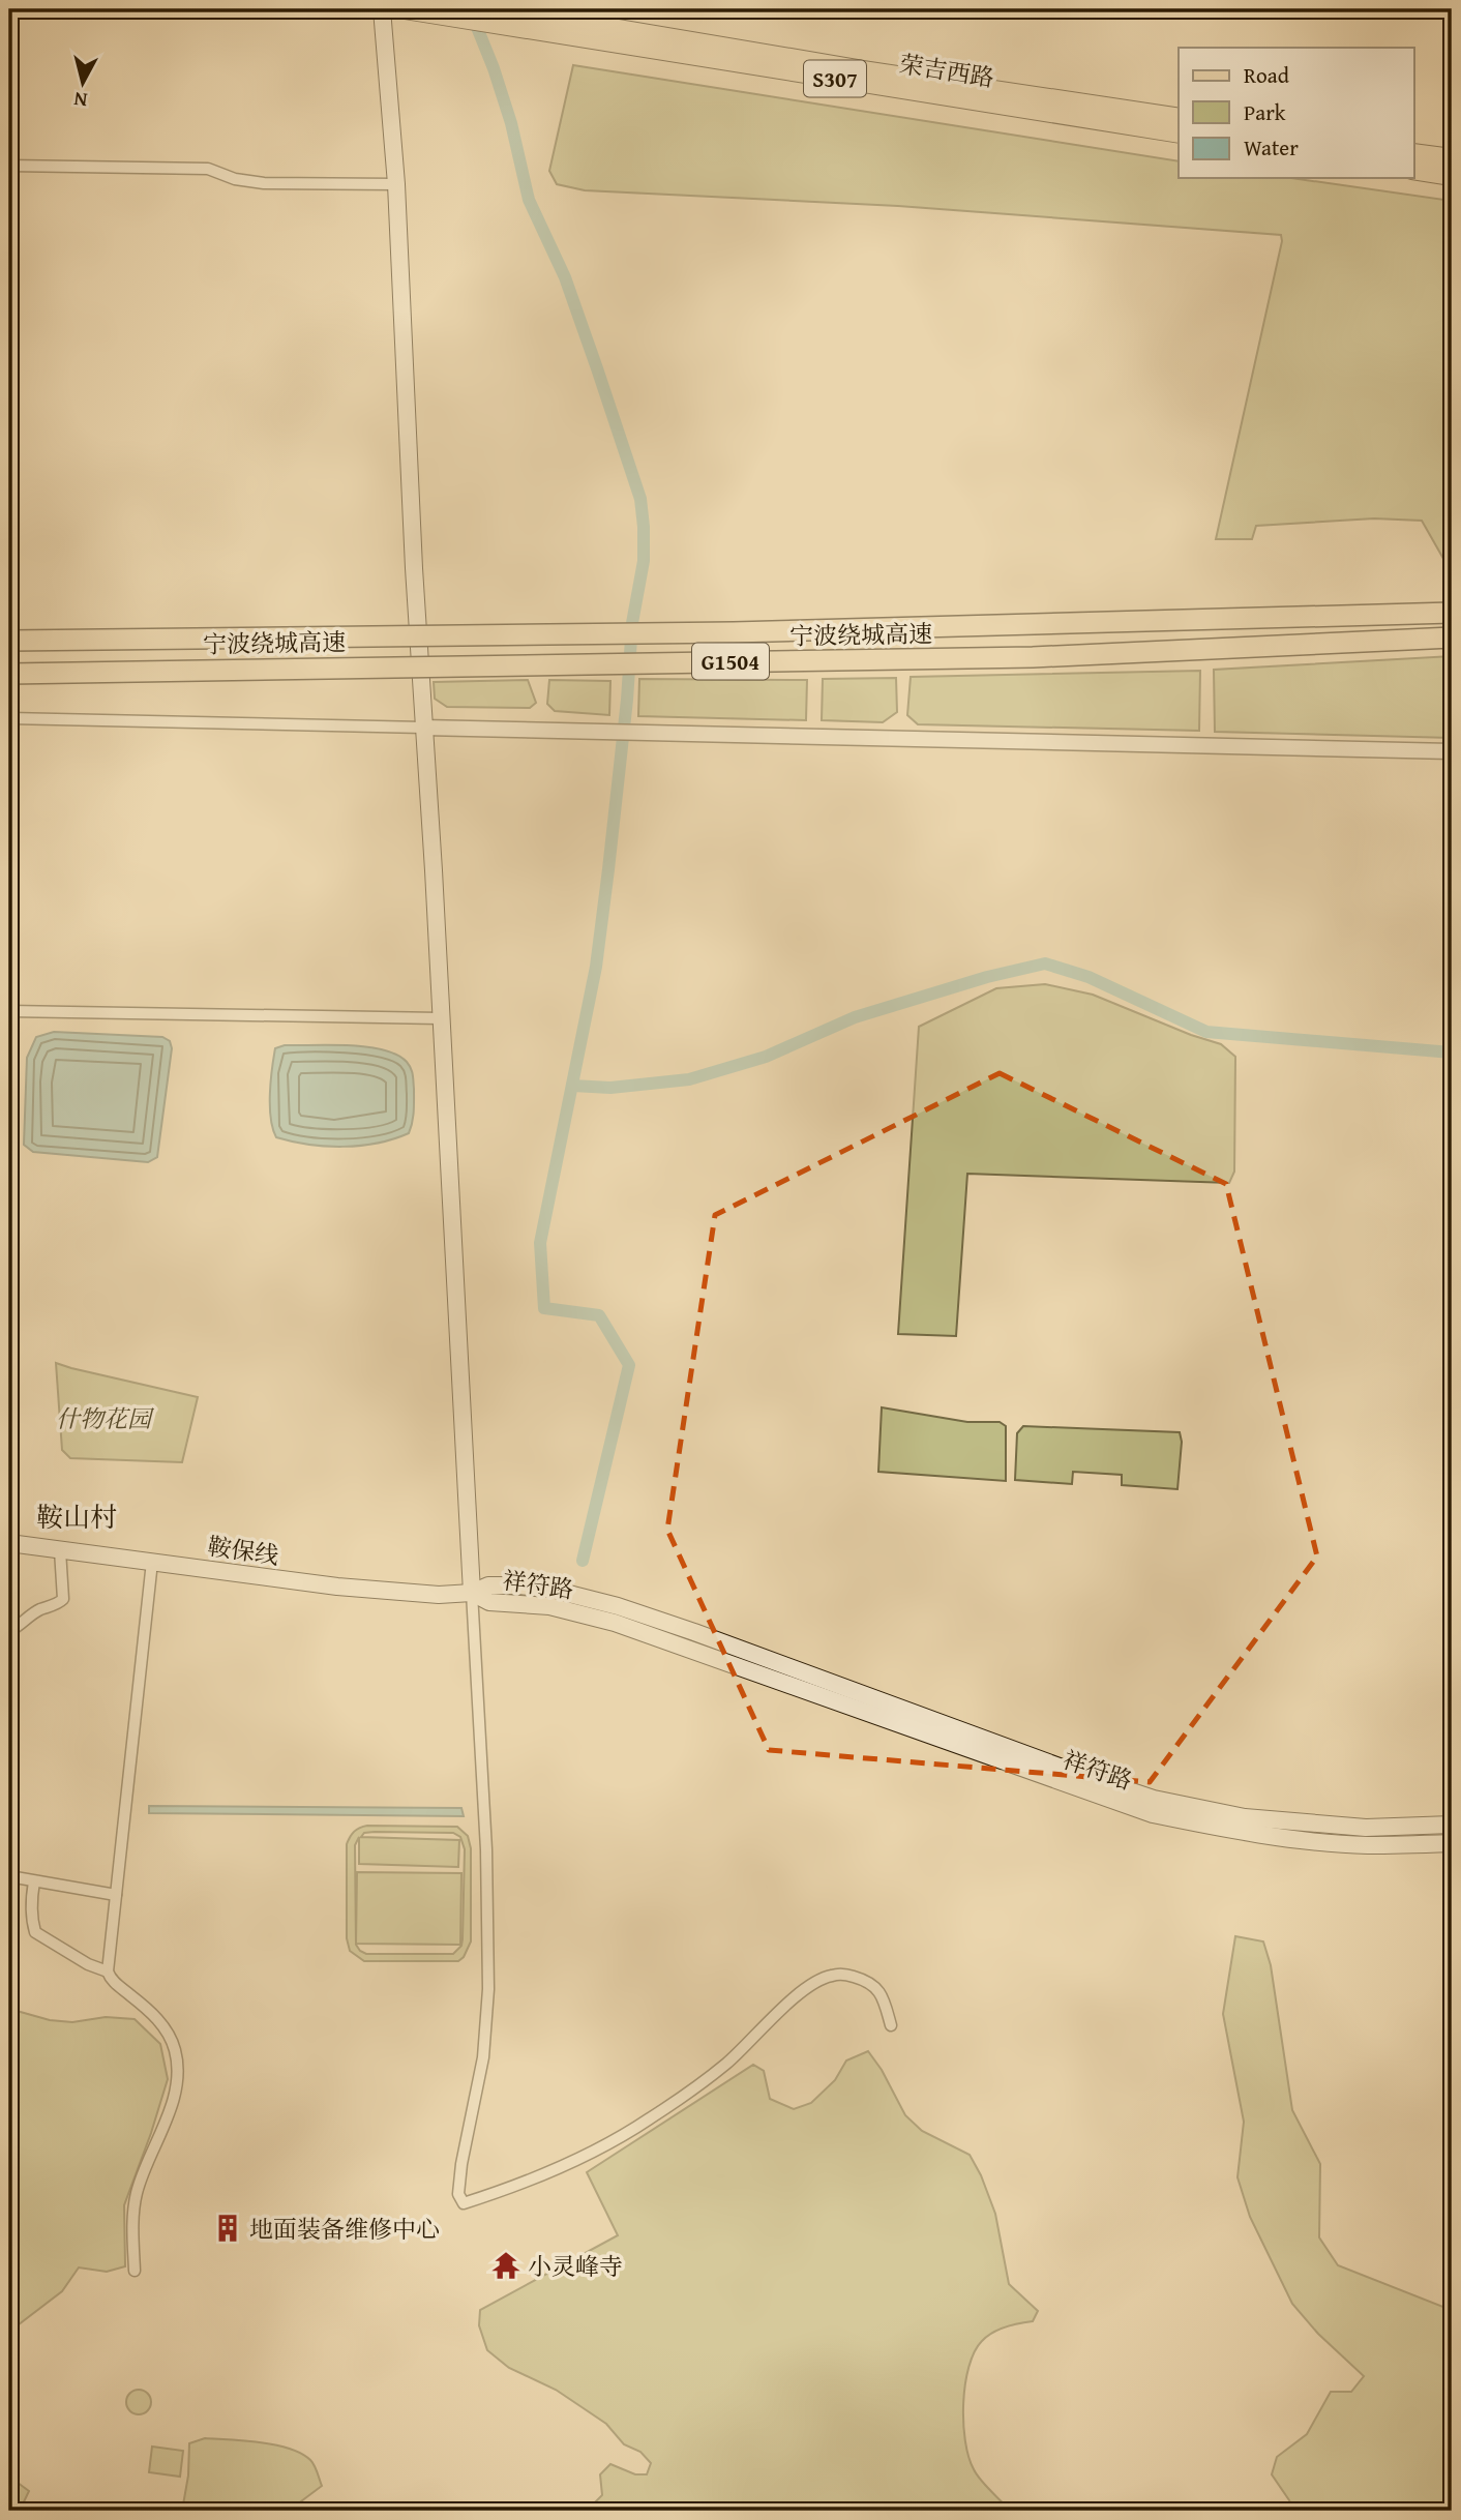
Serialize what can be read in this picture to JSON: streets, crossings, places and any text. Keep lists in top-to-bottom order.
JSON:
{
  "streets": {
    "highway": ["宁波绕城高速", "G1504"],
    "main road": [
      "荣吉西路",
      "S307",
      "鞍保线",
      "祥符路"
    ]
  },
  "crossings": [
    ["鞍保线", "祥符路"]
  ],
  "districts": ["鞍山村"],
  "parks": ["什物花园"],
  "places": {
    "building": ["地面装备维修中心"],
    "temple": ["小灵峰寺"]
  },
  "legend": ["Road", "Park", "Water"],
  "north": "bottom"
}
